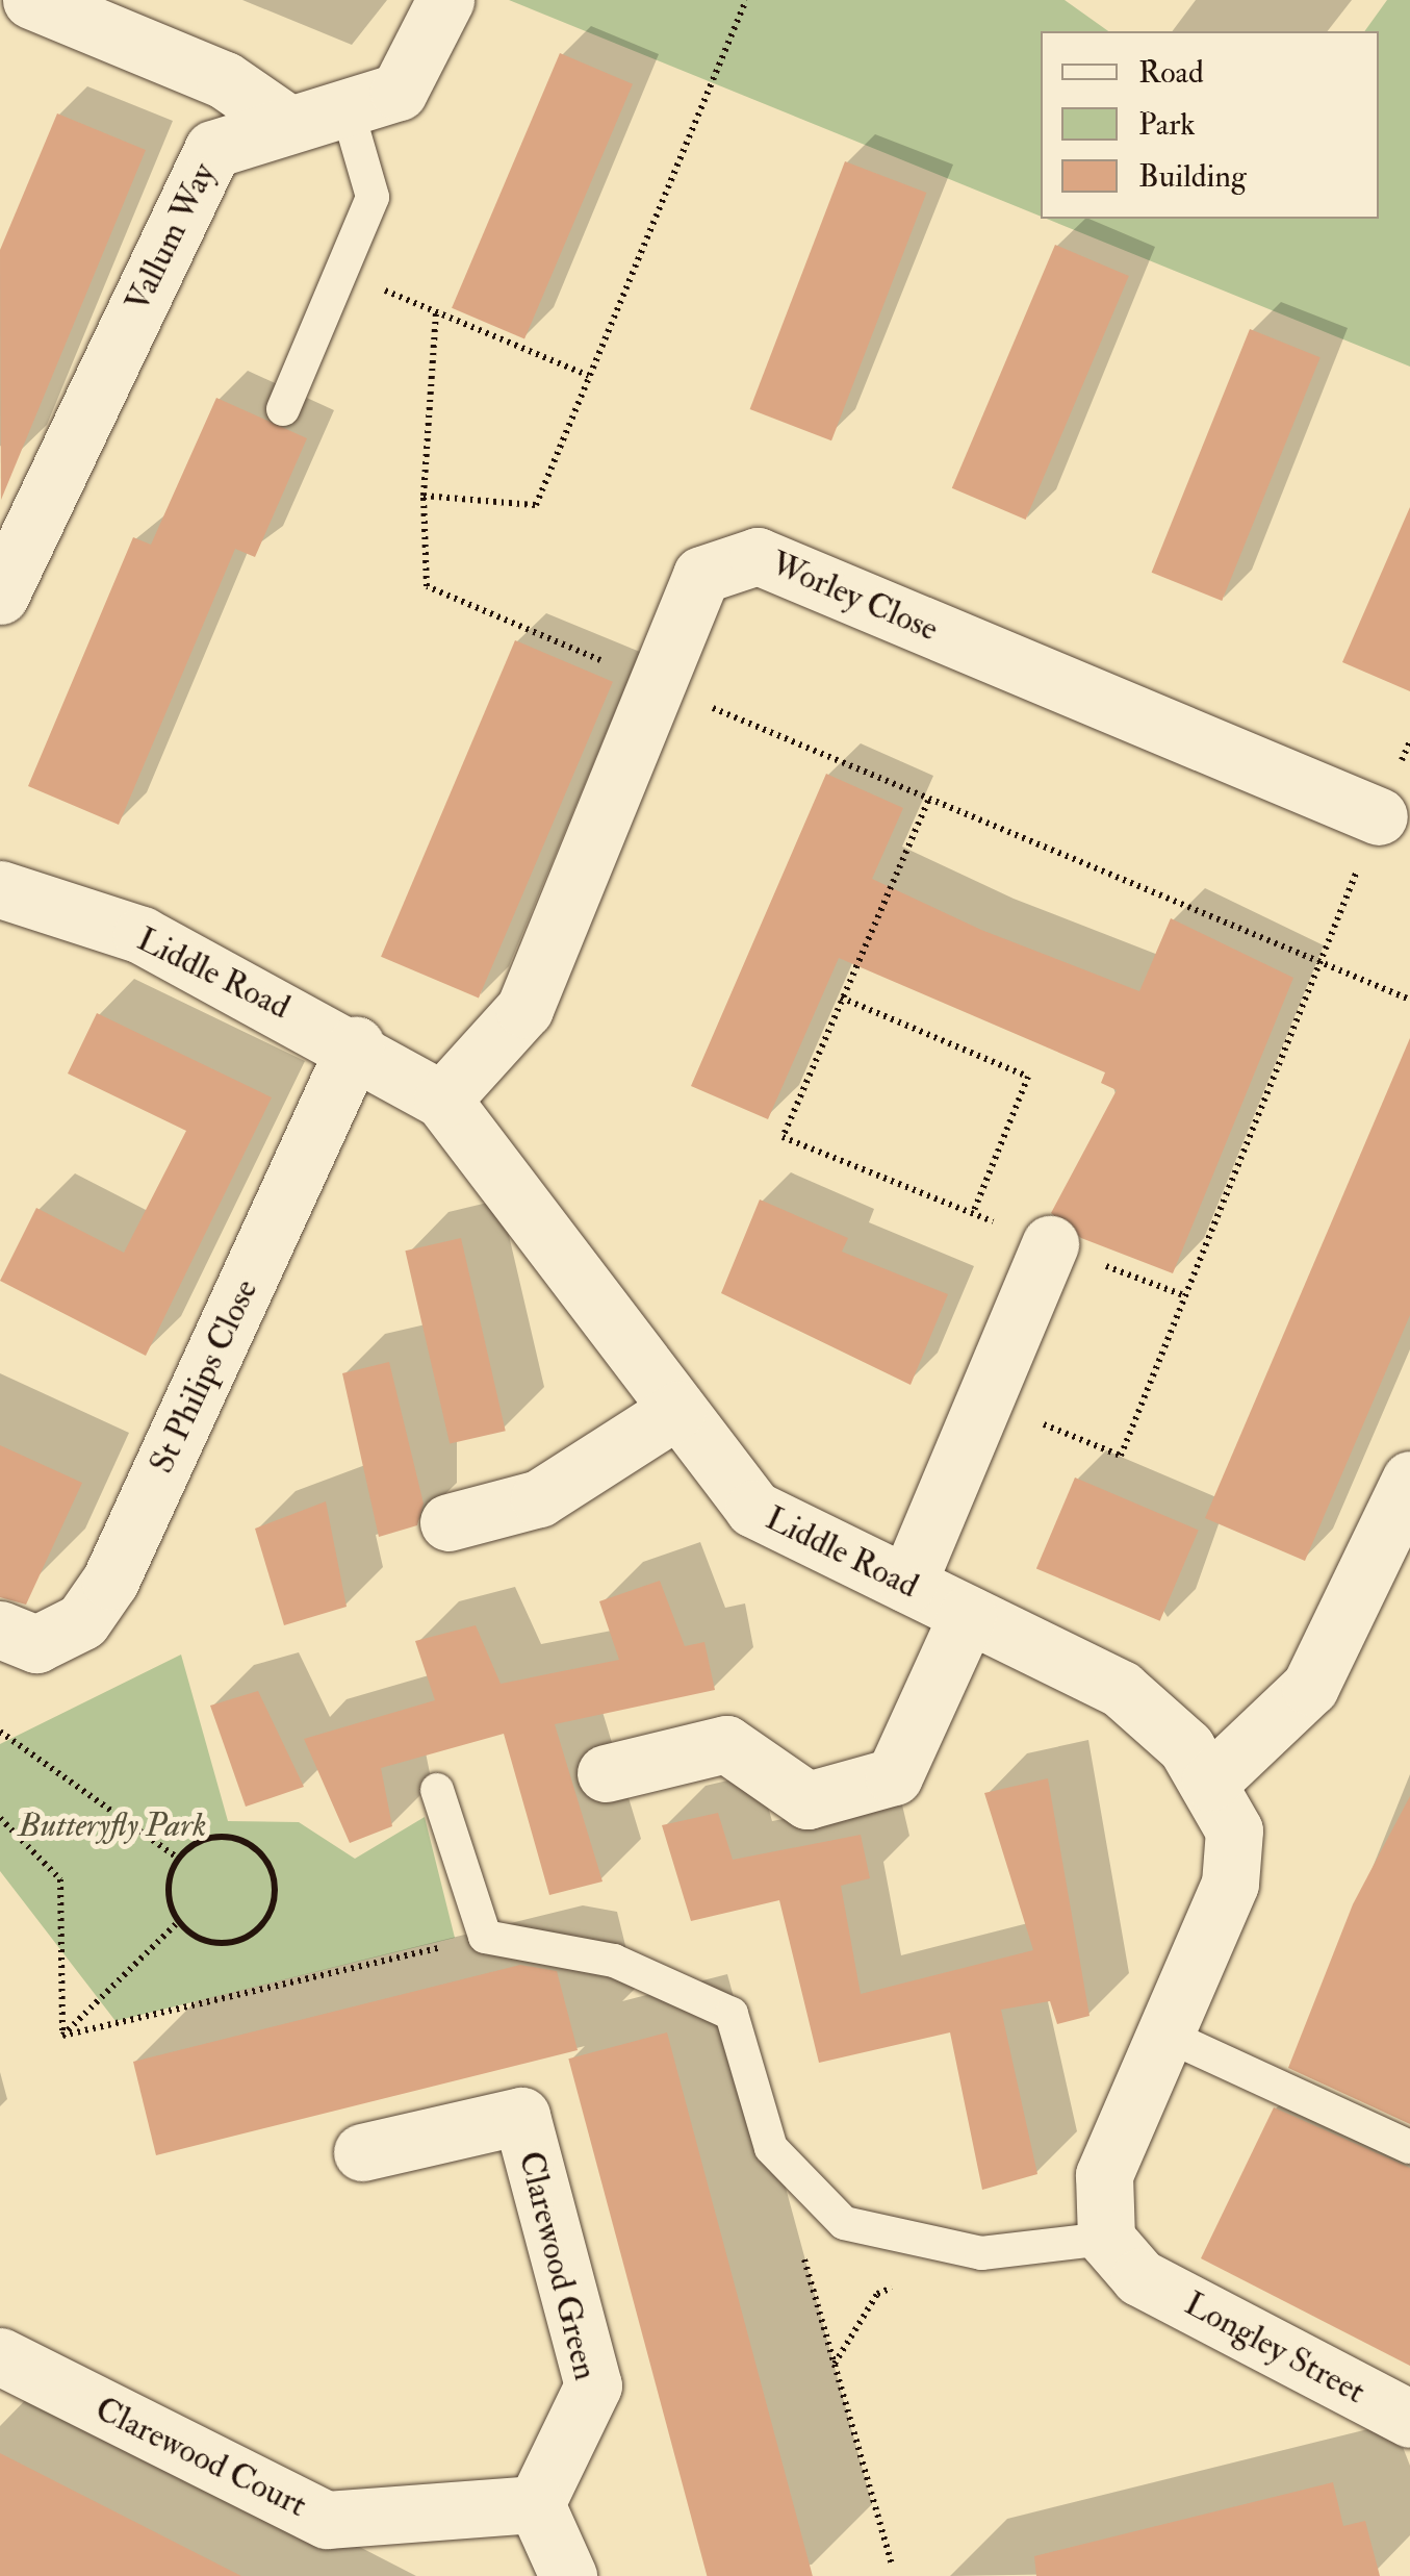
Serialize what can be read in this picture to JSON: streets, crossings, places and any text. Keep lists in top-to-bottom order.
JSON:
{
  "streets": {
    "street": [
      "Vallum Way",
      "Worley Close",
      "Liddle Road",
      "St Philips Close",
      "Clarewood Green",
      "Longley Street",
      "Clarewood Court"
    ]
  },
  "crossings": [
    ["Worley Close", "Liddle Road"],
    ["Liddle Road", "St Philips Close"],
    ["Liddle Road", "Longley Street"],
    ["Clarewood Green", "Clarewood Court"]
  ],
  "parks": ["Butteryfly Park"],
  "legend": ["Road", "Park", "Building"]
}
